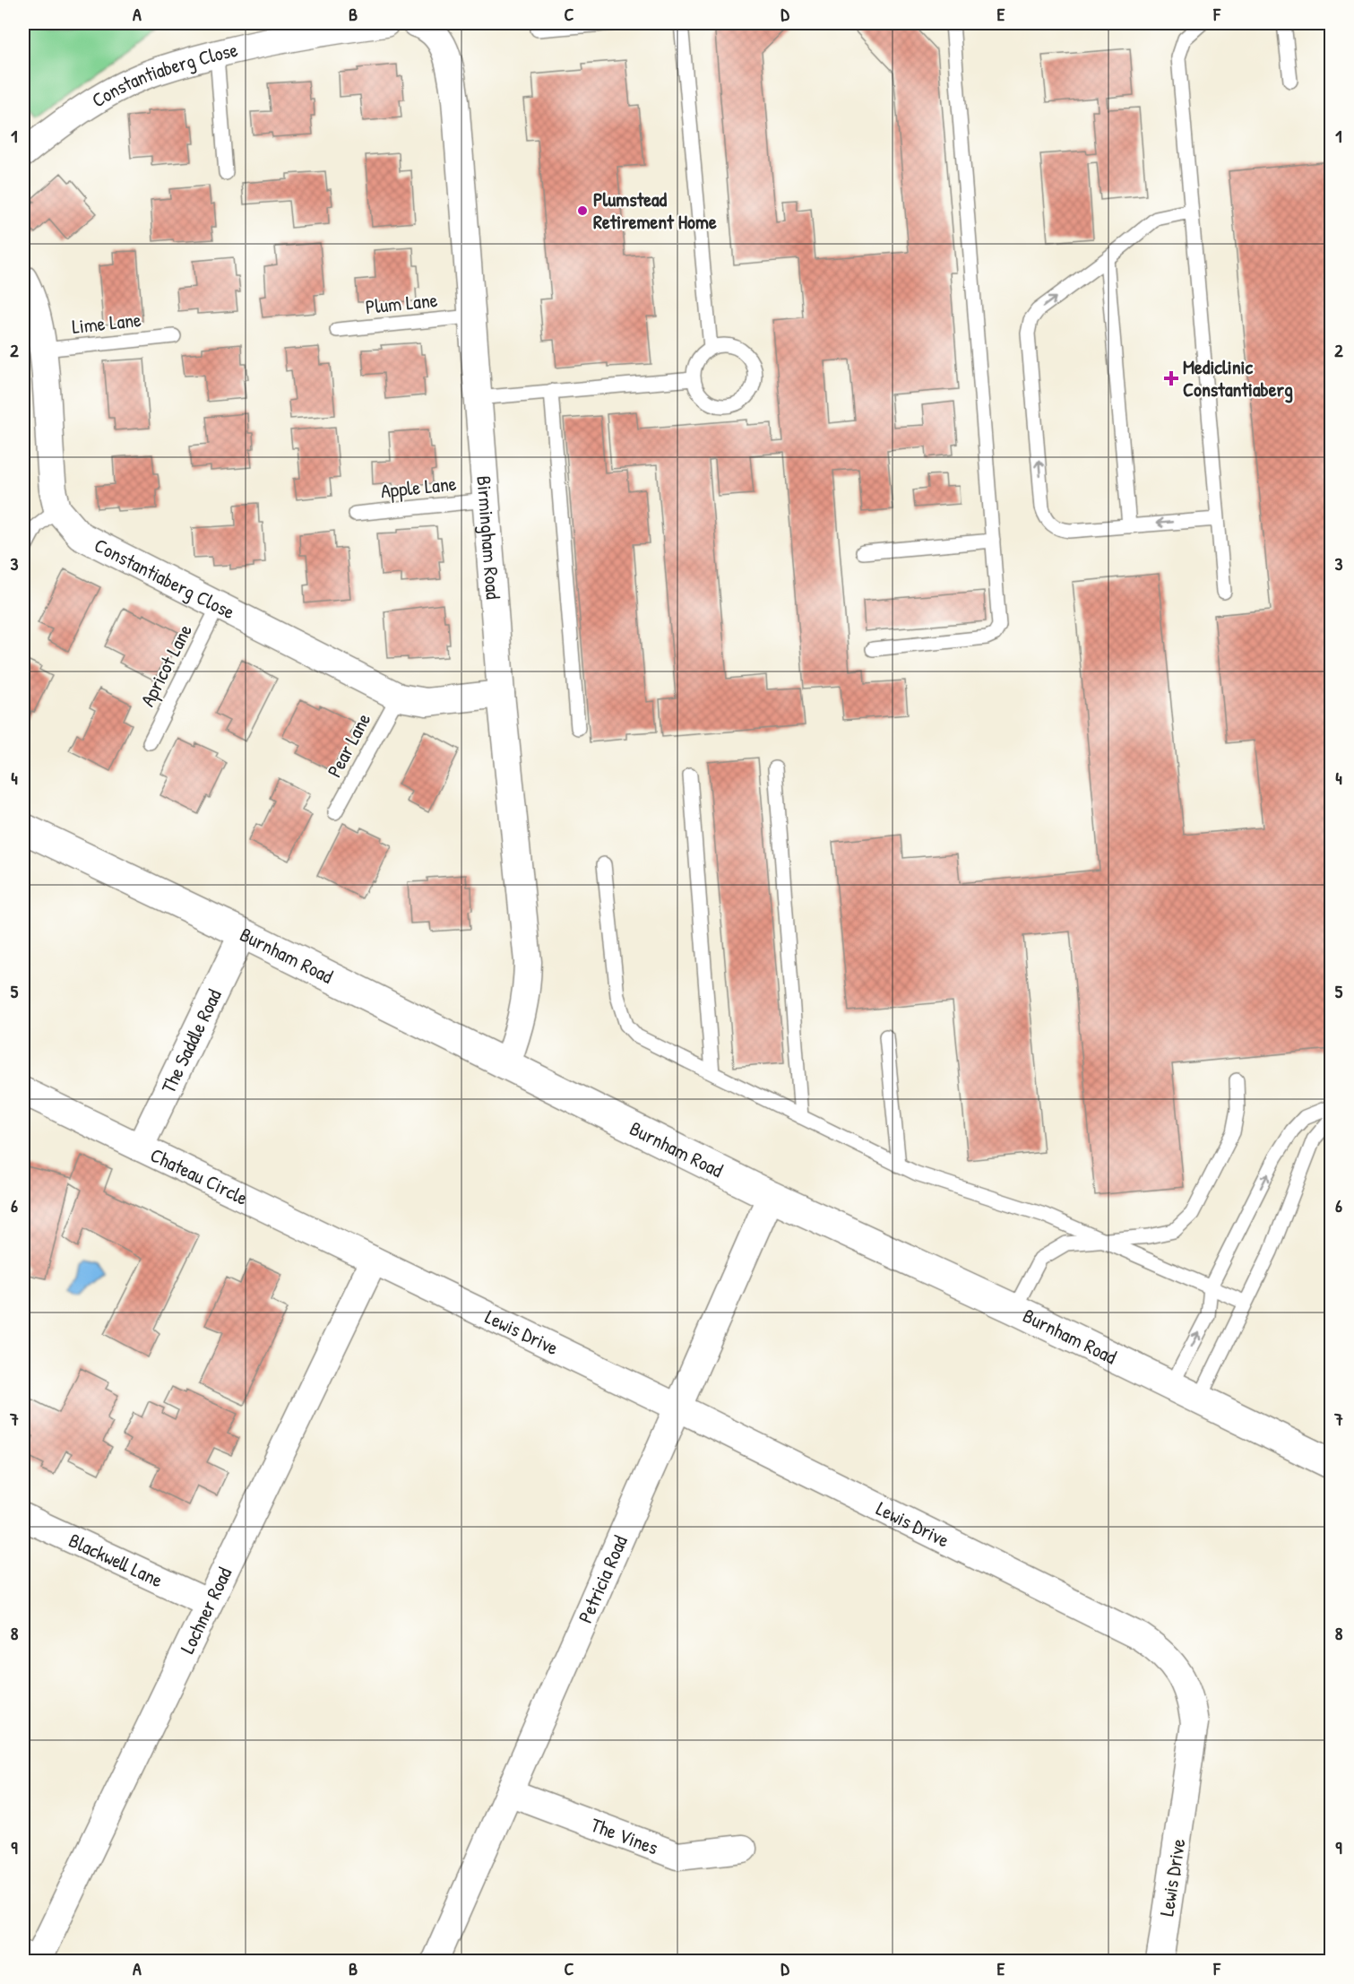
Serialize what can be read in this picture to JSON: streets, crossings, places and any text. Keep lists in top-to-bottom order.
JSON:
{
  "streets": {
    "street": [
      "Constantiaberg Close",
      "Birmingham Road",
      "Burnham Road",
      "The Saddle Road",
      "Chateau Circle",
      "Lewis Drive",
      "Blackwell Lane",
      "Petricia Road",
      "Lochner Road",
      "The Vines"
    ],
    "lane": [
      "Plum Lane",
      "Lime Lane",
      "Apple Lane",
      "Apricot Lane",
      "Pear Lane"
    ]
  },
  "crossings": [
    ["Constantiaberg Close", "Lime Lane"],
    ["Constantiaberg Close", "Birmingham Road"],
    ["Constantiaberg Close", "Apricot Lane"],
    ["Constantiaberg Close", "Pear Lane"],
    ["Plum Lane", "Birmingham Road"],
    ["Apple Lane", "Birmingham Road"],
    ["Birmingham Road", "Burnham Road"],
    ["Burnham Road", "The Saddle Road"],
    ["Burnham Road", "Petricia Road"],
    ["The Saddle Road", "Chateau Circle"],
    ["Chateau Circle", "Lewis Drive"],
    ["Chateau Circle", "Lochner Road"],
    ["Lewis Drive", "Petricia Road"],
    ["Lewis Drive", "Lochner Road"],
    ["Blackwell Lane", "Lochner Road"],
    ["Petricia Road", "The Vines"]
  ],
  "places": {
    "other": ["Plumstead Retirement Home"],
    "health": ["Mediclinic Constantiaberg"]
  },
  "grid": {
    "columns": [
      "A",
      "B",
      "C",
      "D",
      "E",
      "F"
    ],
    "rows": [
      "1",
      "2",
      "3",
      "4",
      "5",
      "6",
      "7",
      "8",
      "9"
    ]
  }
}
